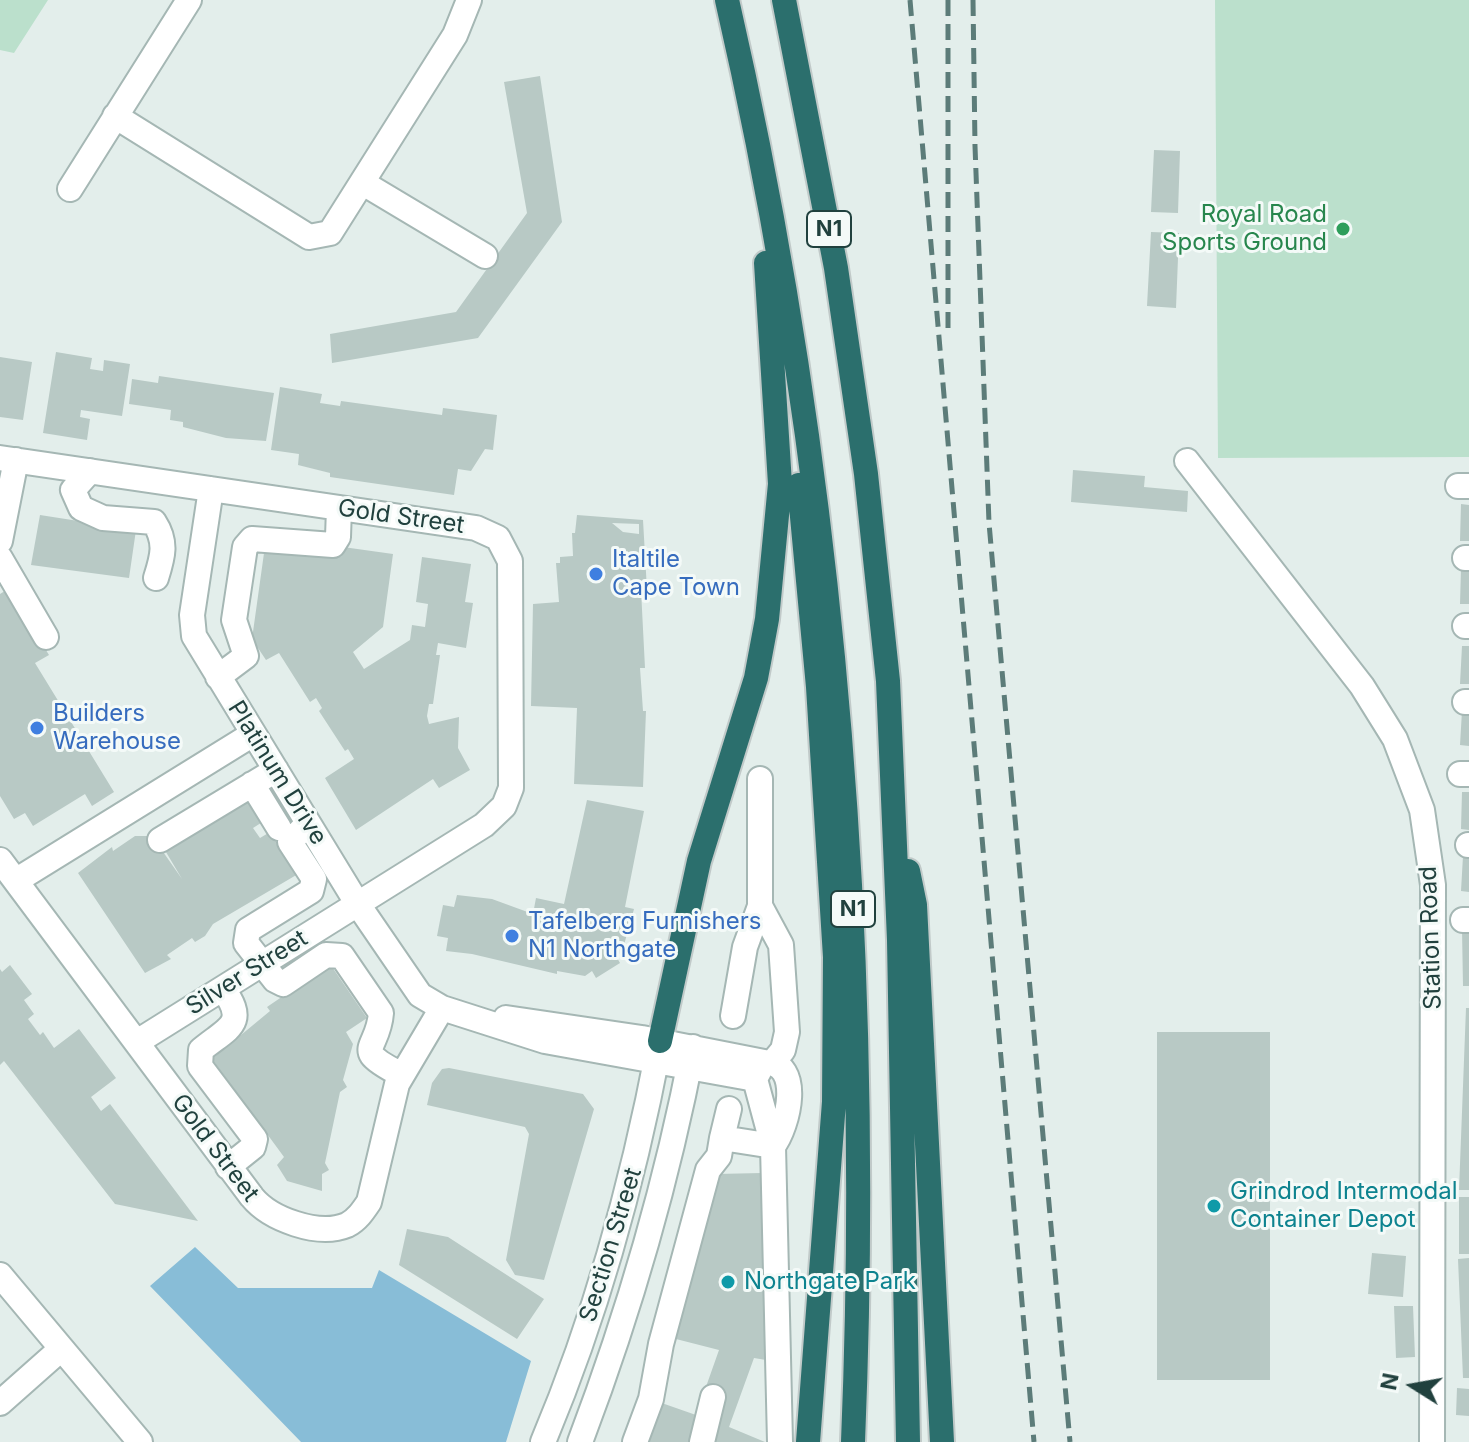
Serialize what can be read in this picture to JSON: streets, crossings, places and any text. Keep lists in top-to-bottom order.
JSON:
{
  "streets": {
    "highway": ["N1"],
    "street": [
      "Gold Street",
      "Platinum Drive",
      "Station Road",
      "Silver Street",
      "Section Street"
    ]
  },
  "crossings": [
    ["Gold Street", "Platinum Drive"],
    ["Gold Street", "Silver Street"],
    ["Platinum Drive", "Silver Street"]
  ],
  "places": [
    "Royal Road Sports Ground",
    "Italtile Cape Town",
    "Builders Warehouse",
    "Tafelberg Furnishers N1 Northgate",
    "Grindrod Intermodal Container Depot",
    "Northgate Park"
  ],
  "north": "left"
}
